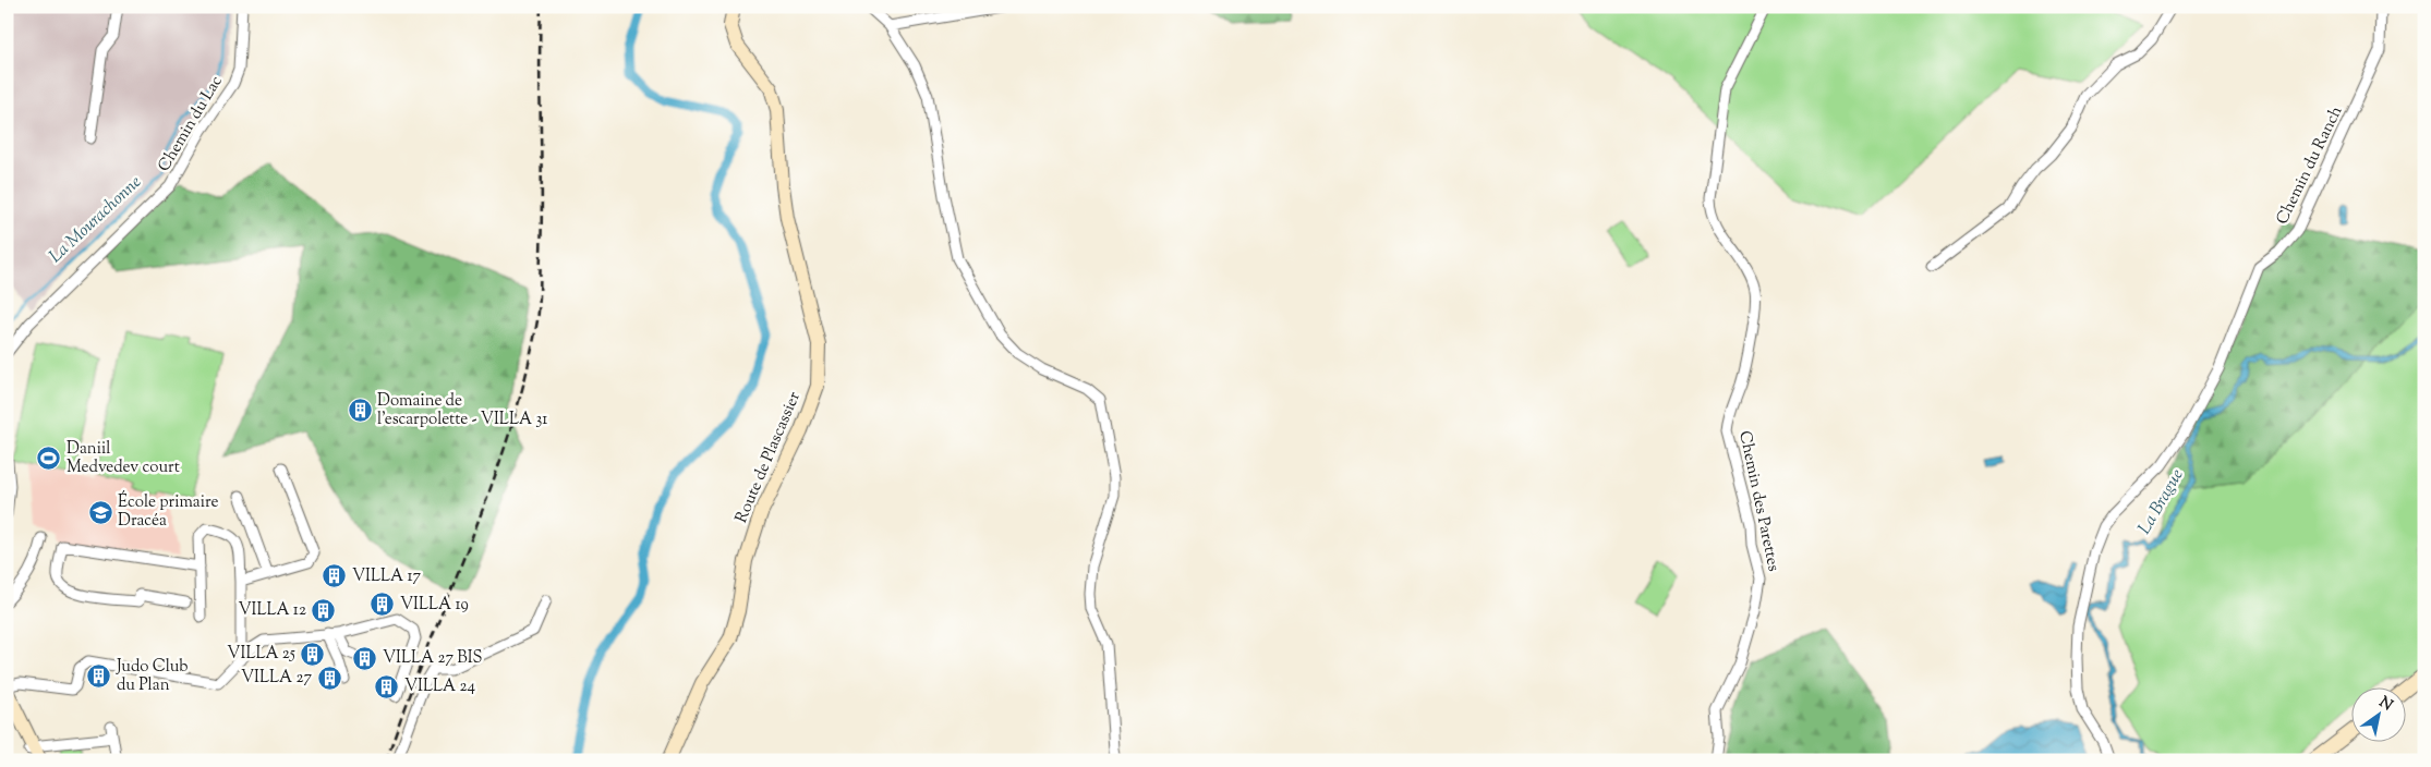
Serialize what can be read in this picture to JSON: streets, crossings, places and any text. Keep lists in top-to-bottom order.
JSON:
{
  "streets": {
    "street": [
      "Chemin du Lac",
      "Chemin du Ranch",
      "Route de Plascassier",
      "Chemin des Parettes"
    ]
  },
  "water": ["La Mourachonne", "La Brague"],
  "places": {
    "building": [
      "Domaine de l'escarpolette - VILLA 31",
      "VILLA 17",
      "VILLA 19",
      "VILLA 12",
      "VILLA 25",
      "VILLA 27 BIS",
      "Judo Club du Plan",
      "VILLA 27",
      "VILLA 24"
    ],
    "sports": ["Daniil Medvedev court"],
    "school or university": ["École primaire Dracéa"]
  },
  "north": "top right"
}
